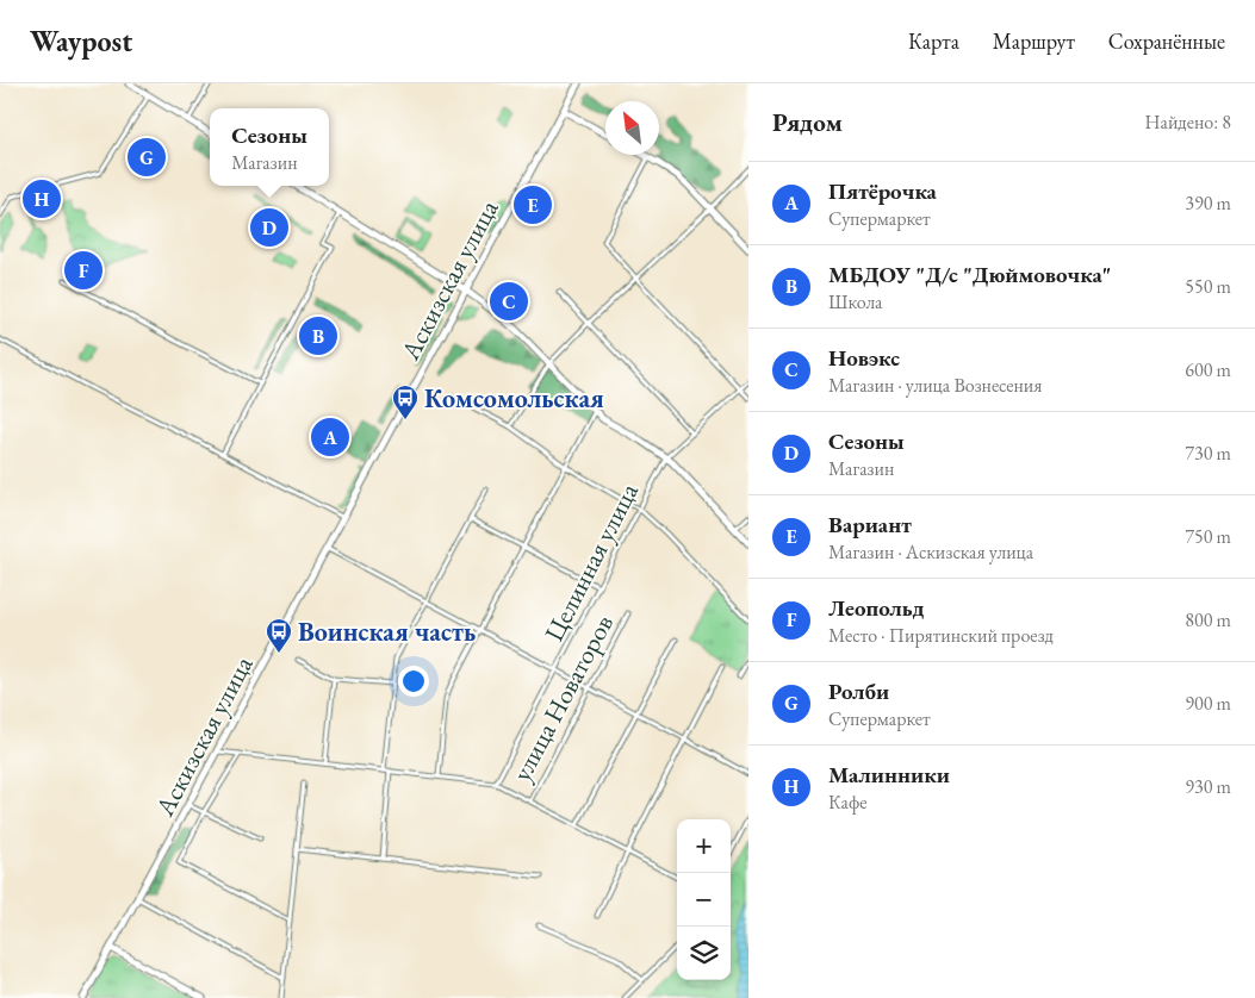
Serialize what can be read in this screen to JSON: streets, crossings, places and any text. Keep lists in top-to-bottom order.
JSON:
{
  "streets": {
    "main road": ["Аскизская улица"],
    "street": ["Целинная улица", "улица Новаторов"]
  },
  "crossings": [
    ["Аскизская улица", "улица Новаторов"],
    ["Целинная улица", "улица Новаторов"]
  ],
  "places": {
    "bus stop": ["Комсомольская", "Воинская часть"]
  },
  "north": "top left",
  "page": {
    "header": "Waypost",
    "nav": ["Карта", "Маршрут", "Сохранённые"],
    "heading": ["Рядом", "Найдено: 8"],
    "popup": ["Сезоны", "Магазин"],
    "pins": [
      "G",
      "H",
      "E",
      "D",
      "F",
      "C",
      "B",
      "A"
    ],
    "list": [
      {
        "mark": "A",
        "name": "Пятёрочка",
        "note": "Супермаркет",
        "value": "390 m"
      },
      {
        "mark": "B",
        "name": "МБДОУ \"Д/с \"Дюймовочка\"",
        "note": "Школа",
        "value": "550 m"
      },
      {
        "mark": "C",
        "name": "Новэкс",
        "note": "Магазин · улица Вознесения",
        "value": "600 m"
      },
      {
        "mark": "D",
        "name": "Сезоны",
        "note": "Магазин",
        "value": "730 m"
      },
      {
        "mark": "E",
        "name": "Вариант",
        "note": "Магазин · Аскизская улица",
        "value": "750 m"
      },
      {
        "mark": "F",
        "name": "Леопольд",
        "note": "Место · Пирятинский проезд",
        "value": "800 m"
      },
      {
        "mark": "G",
        "name": "Ролби",
        "note": "Супермаркет",
        "value": "900 m"
      },
      {
        "mark": "H",
        "name": "Малинники",
        "note": "Кафе",
        "value": "930 m"
      }
    ],
    "map_buttons": ["+", "−"]
  }
}
